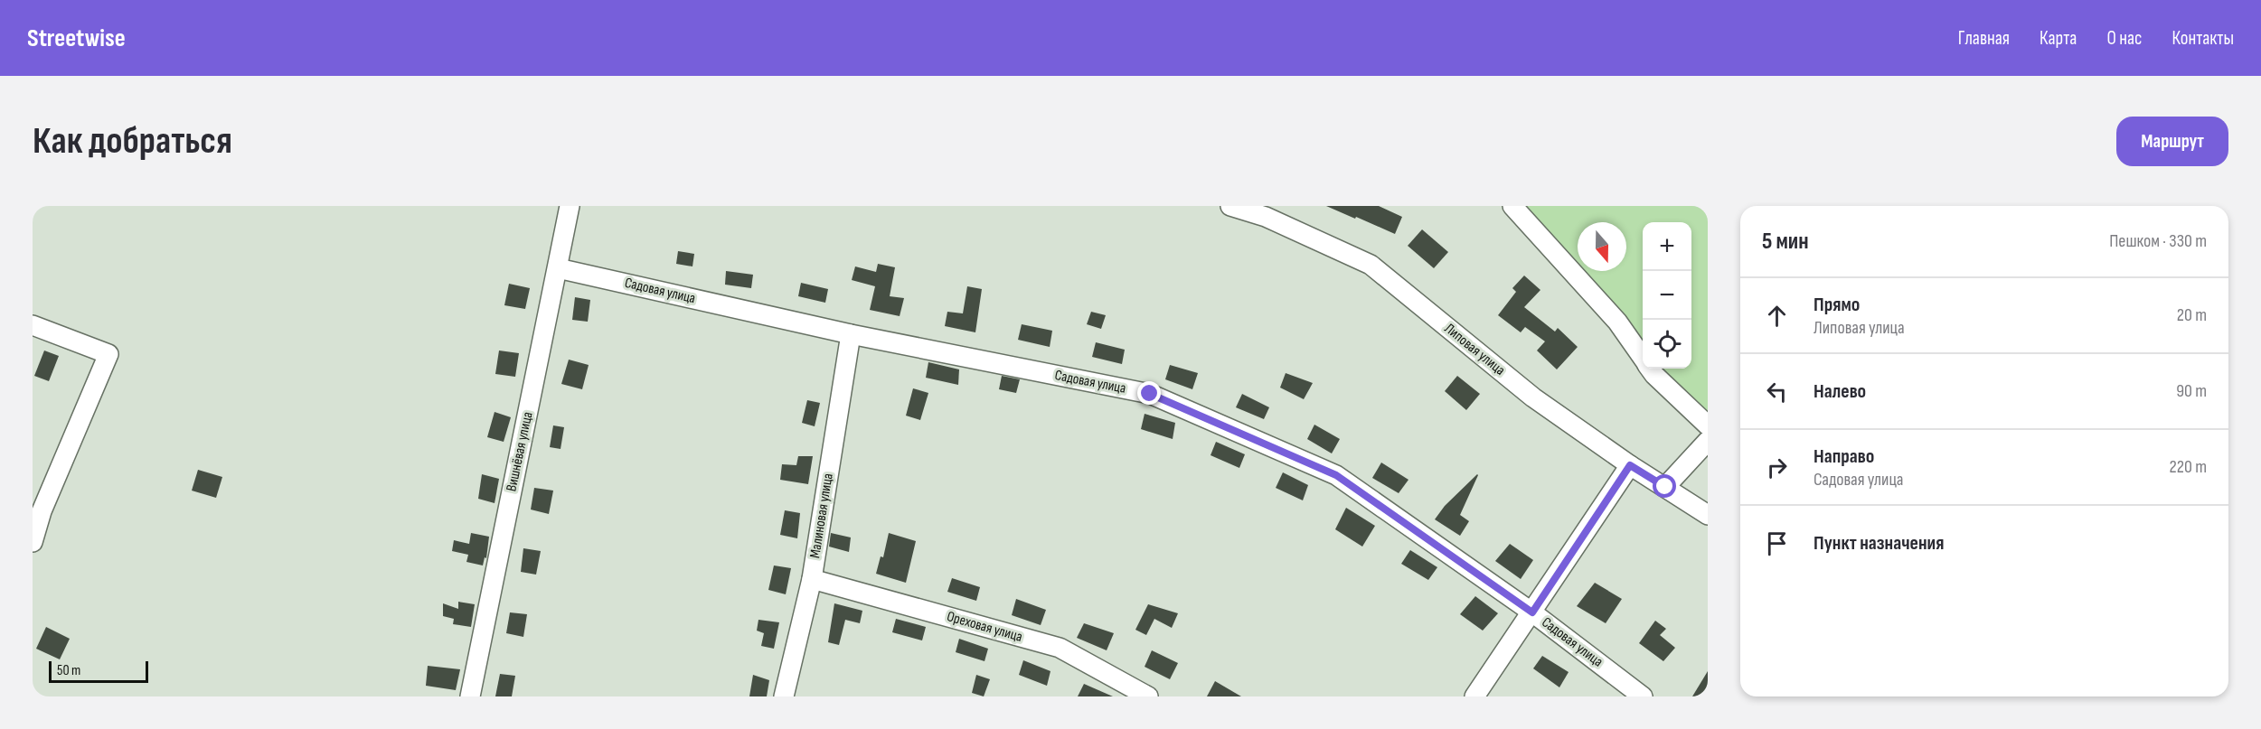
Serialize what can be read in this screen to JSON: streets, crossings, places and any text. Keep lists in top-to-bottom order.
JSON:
{
  "streets": {
    "street": [
      "Садовая улица",
      "Липовая улица",
      "Вишнёвая улица",
      "Малиновая улица",
      "Ореховая улица"
    ]
  },
  "crossings": [
    ["Садовая улица", "Вишнёвая улица"],
    ["Садовая улица", "Малиновая улица"],
    ["Малиновая улица", "Ореховая улица"]
  ],
  "scale_bar": "50 m",
  "north": "bottom",
  "page": {
    "header": "Streetwise",
    "nav": [
      "Главная",
      "Карта",
      "О нас",
      "Контакты"
    ],
    "buttons": "Маршрут",
    "title": "Как добраться",
    "heading": ["5 мин", "Пешком · 330 m"],
    "map_buttons": ["+", "−"],
    "list": [
      ["Прямо", "Липовая улица", "20 m"],
      ["Налево", "90 m"],
      ["Направо", "Садовая улица", "220 m"],
      "Пункт назначения"
    ],
    "scale": "50 m"
  }
}
